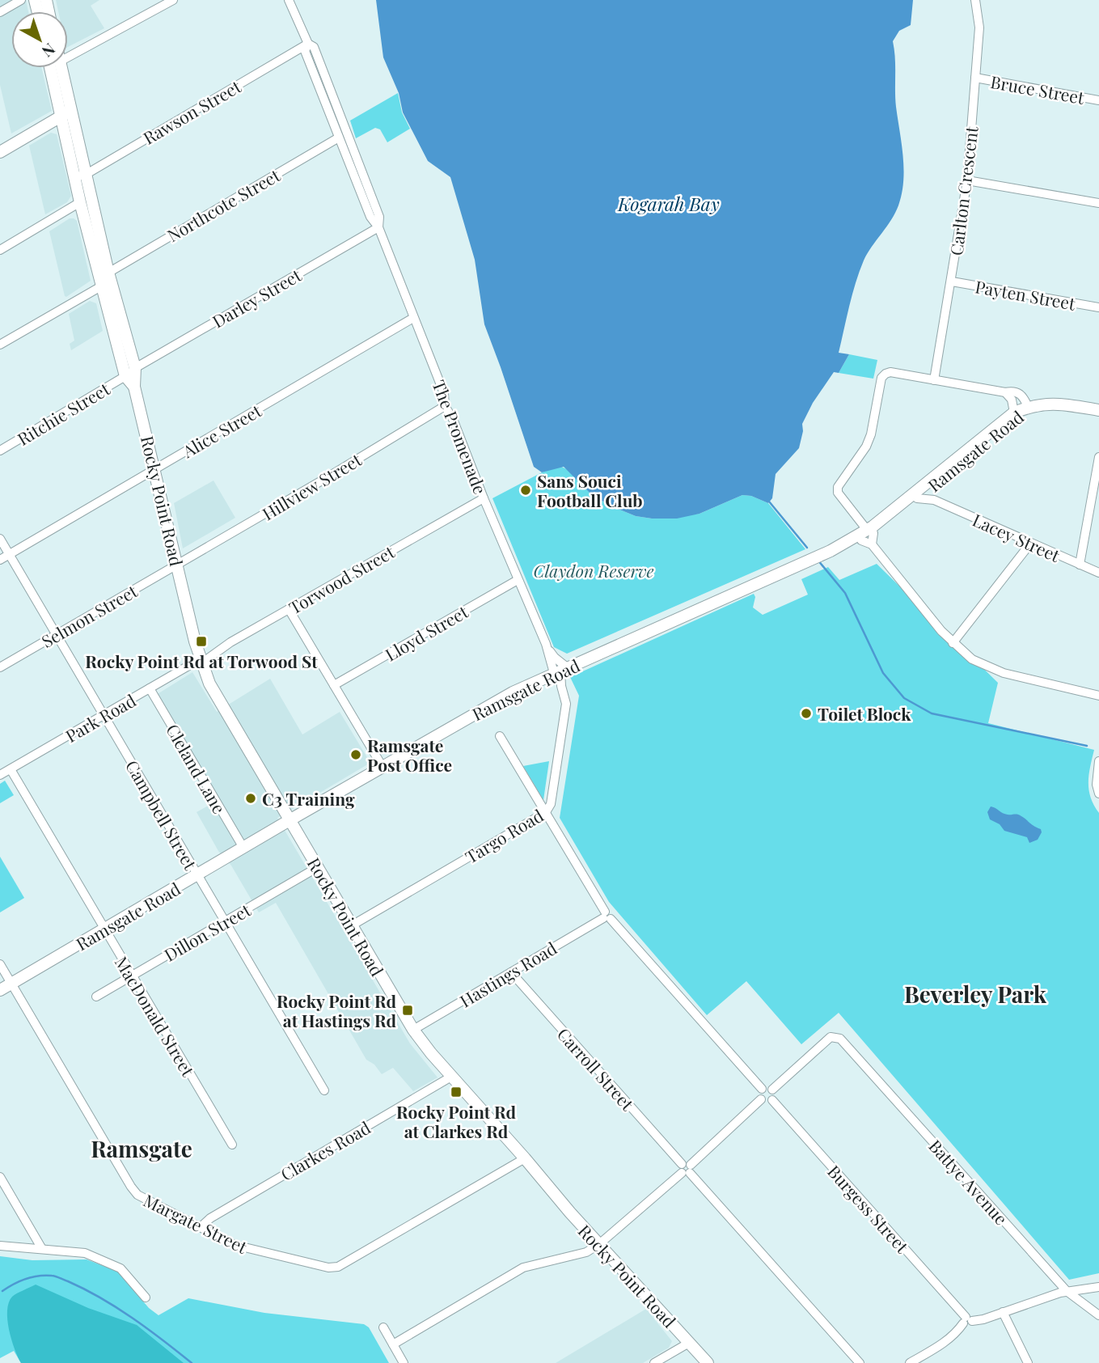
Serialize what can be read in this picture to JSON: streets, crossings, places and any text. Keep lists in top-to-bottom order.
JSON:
{
  "streets": {
    "main road": ["Ramsgate Road", "Rocky Point Road"],
    "street": [
      "Bruce Street",
      "Rawson Street",
      "Carlton Crescent",
      "Northcote Street",
      "Payten Street",
      "Darley Street",
      "Ritchie Street",
      "Alice Street",
      "The Promenade",
      "Hillview Street",
      "Lacey Street",
      "Torwood Street",
      "Selmon Street",
      "Lloyd Street",
      "Park Road",
      "Cleland Lane",
      "Campbell Street",
      "Targo Road",
      "Dillon Street",
      "Hastings Road",
      "MacDonald Street",
      "Carroll Street",
      "Clarkes Road",
      "Battye Avenue",
      "Burgess Street",
      "Margate Street"
    ]
  },
  "crossings": [
    ["Bruce Street", "Carlton Crescent"],
    ["Rawson Street", "The Promenade"],
    ["Rawson Street", "Rocky Point Road"],
    ["Carlton Crescent", "Payten Street"],
    ["Northcote Street", "The Promenade"],
    ["Northcote Street", "Rocky Point Road"],
    ["Darley Street", "Ritchie Street"],
    ["Darley Street", "The Promenade"],
    ["Darley Street", "Rocky Point Road"],
    ["Ritchie Street", "Rocky Point Road"],
    ["Alice Street", "The Promenade"],
    ["Alice Street", "Rocky Point Road"],
    ["Alice Street", "Campbell Street"],
    ["The Promenade", "Ramsgate Road"],
    ["The Promenade", "Hillview Street"],
    ["The Promenade", "Torwood Street"],
    ["The Promenade", "Lloyd Street"],
    ["The Promenade", "Targo Road"],
    ["Ramsgate Road", "Rocky Point Road"],
    ["Ramsgate Road", "Lacey Street"],
    ["Ramsgate Road", "Cleland Lane"],
    ["Ramsgate Road", "Campbell Street"],
    ["Ramsgate Road", "Targo Road"],
    ["Ramsgate Road", "MacDonald Street"],
    ["Ramsgate Road", "Margate Street"],
    ["Hillview Street", "Rocky Point Road"],
    ["Hillview Street", "Selmon Street"],
    ["Rocky Point Road", "Torwood Street"],
    ["Rocky Point Road", "Selmon Street"],
    ["Rocky Point Road", "Park Road"],
    ["Rocky Point Road", "Targo Road"],
    ["Rocky Point Road", "Dillon Street"],
    ["Rocky Point Road", "Hastings Road"],
    ["Rocky Point Road", "Clarkes Road"],
    ["Rocky Point Road", "Margate Street"],
    ["Torwood Street", "Park Road"],
    ["Selmon Street", "Campbell Street"],
    ["Park Road", "Cleland Lane"],
    ["Park Road", "Campbell Street"],
    ["Park Road", "MacDonald Street"],
    ["Campbell Street", "Dillon Street"],
    ["Dillon Street", "MacDonald Street"],
    ["Hastings Road", "Carroll Street"],
    ["Clarkes Road", "Margate Street"],
    ["Battye Avenue", "Burgess Street"]
  ],
  "districts": ["Beverley Park", "Ramsgate"],
  "water": ["Kogarah Bay"],
  "parks": ["Claydon Reserve"],
  "places": {
    "other": [
      "Sans Souci Football Club",
      "Toilet Block",
      "Ramsgate Post Office",
      "C3 Training"
    ],
    "transit": ["Rocky Point Rd at Torwood St", "Rocky Point Rd at Hastings Rd", "Rocky Point Rd at Clarkes Rd"]
  },
  "north": "bottom right"
}
